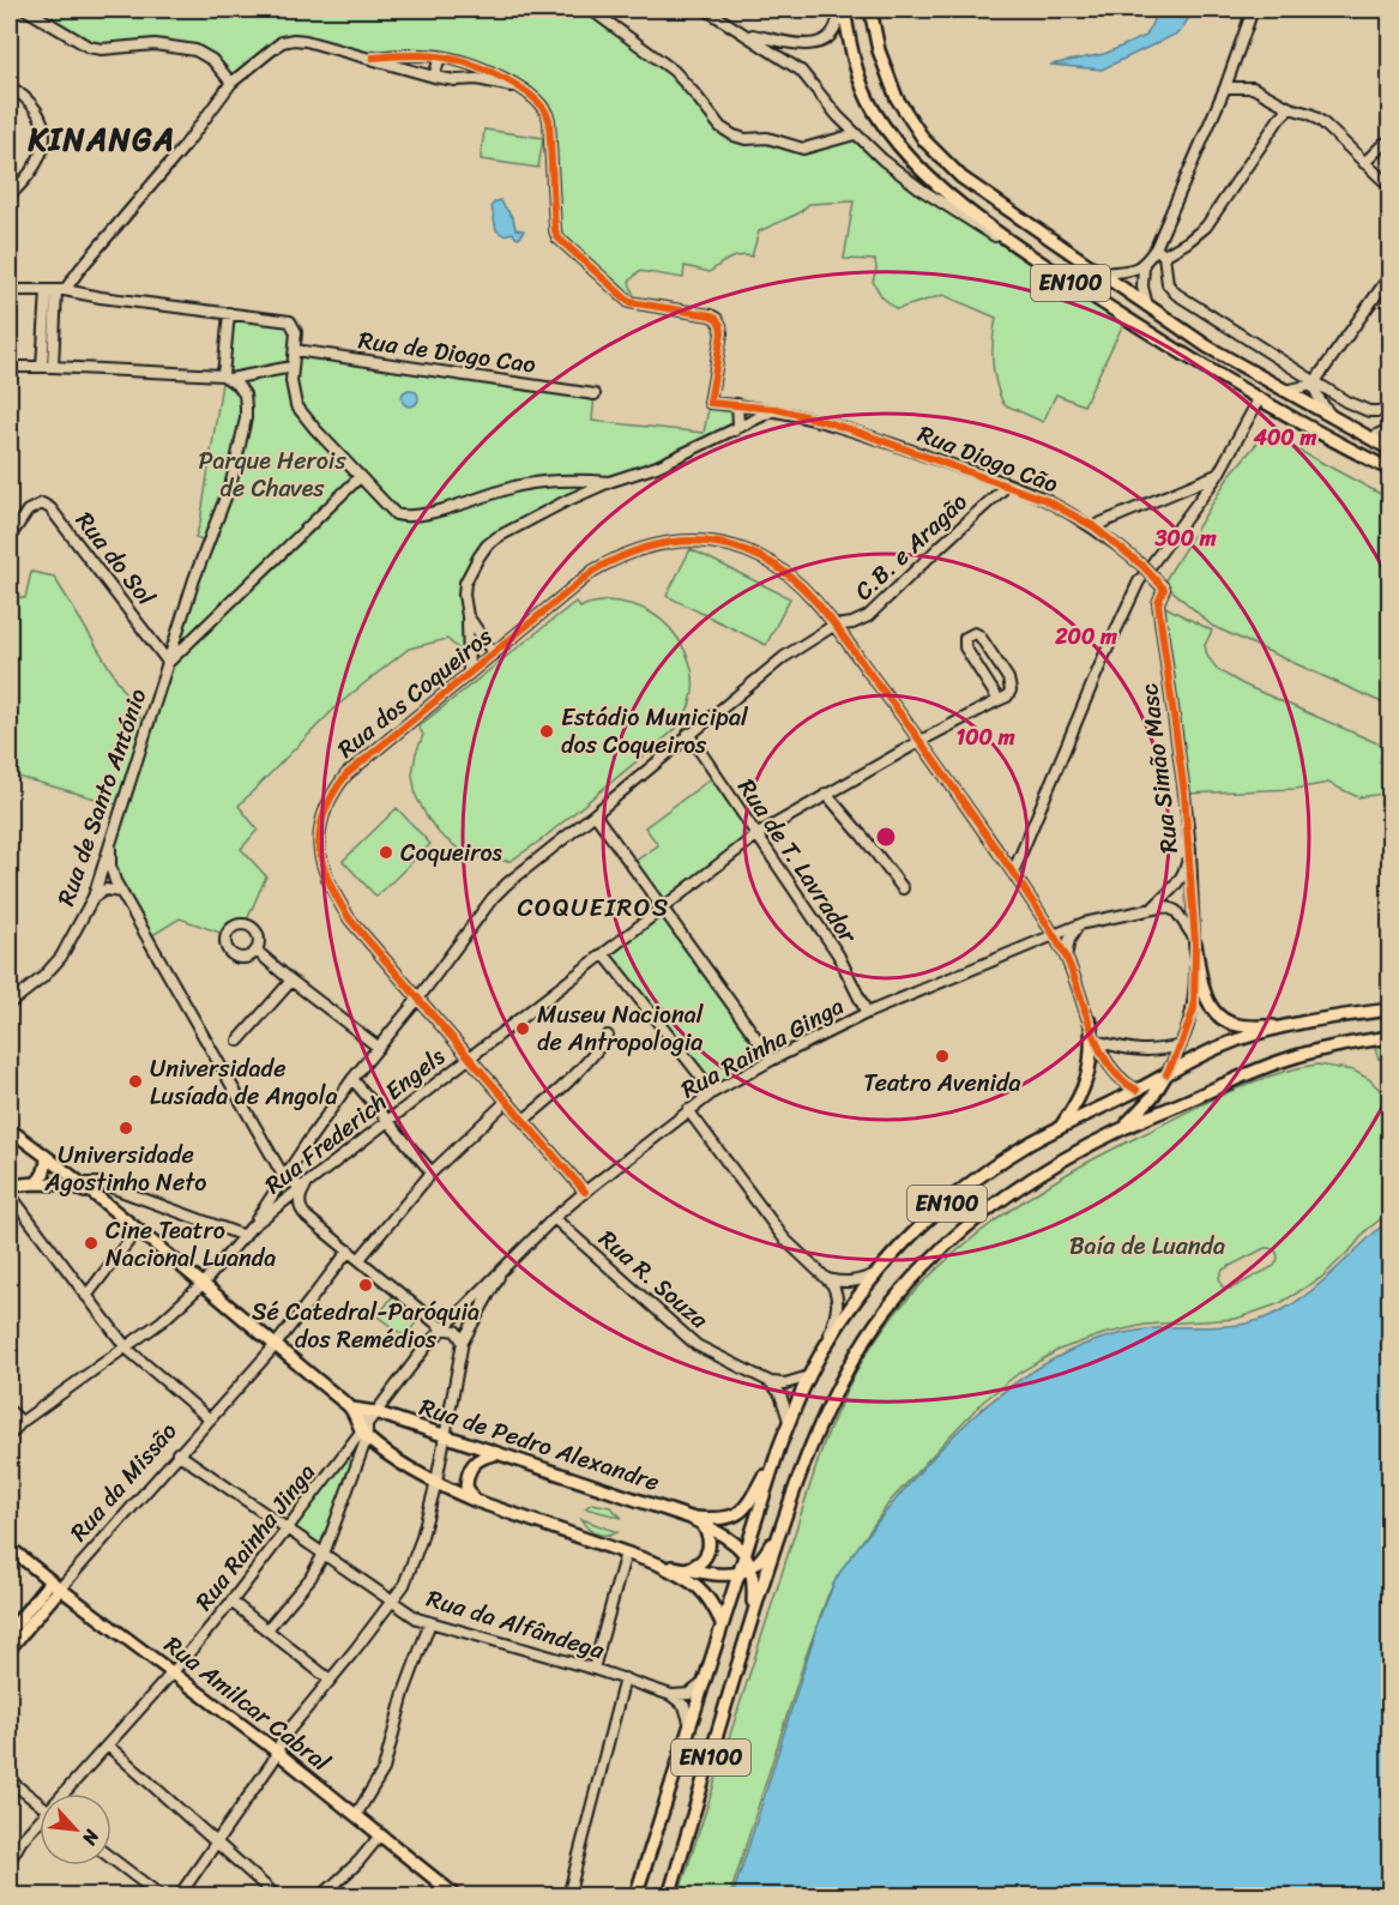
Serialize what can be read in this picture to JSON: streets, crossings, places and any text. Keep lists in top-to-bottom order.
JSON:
{
  "streets": {
    "main road": [
      "EN100",
      "Rua de Pedro Alexandre",
      "Rua da Missão",
      "Rua Amilcar Cabral"
    ],
    "street": [
      "Rua de Diogo Cao",
      "Rua Diogo Cão",
      "C.B. e Aragão",
      "Rua do Sol",
      "Rua dos Coqueiros",
      "Rua Simão Masc",
      "Rua de Santo António",
      "Rua de T. Lavrador",
      "Rua Rainha Ginga",
      "Rua Frederich Engels",
      "Rua R. Souza",
      "Rua Rainha Jinga",
      "Rua da Alfândega"
    ]
  },
  "crossings": [
    ["Rua Diogo Cão", "C.B. e Aragão"],
    ["Rua Diogo Cão", "Rua Simão Masc"],
    ["C.B. e Aragão", "Rua dos Coqueiros"],
    ["C.B. e Aragão", "Rua de T. Lavrador"],
    ["C.B. e Aragão", "Rua Frederich Engels"],
    ["Rua do Sol", "Rua de Santo António"],
    ["Rua dos Coqueiros", "Rua Simão Masc"],
    ["Rua dos Coqueiros", "Rua Rainha Ginga"],
    ["Rua dos Coqueiros", "Rua Frederich Engels"],
    ["Rua Simão Masc", "Rua Rainha Ginga"],
    ["Rua de T. Lavrador", "Rua Rainha Ginga"],
    ["Rua de T. Lavrador", "Rua Frederich Engels"],
    ["Rua Rainha Ginga", "Rua R. Souza"],
    ["Rua Rainha Ginga", "Rua de Pedro Alexandre"],
    ["Rua Rainha Ginga", "Rua Rainha Jinga"],
    ["Rua da Missão", "Rua da Alfândega"],
    ["Rua da Missão", "Rua Amilcar Cabral"],
    ["Rua Rainha Jinga", "Rua da Alfândega"],
    ["Rua Rainha Jinga", "Rua Amilcar Cabral"]
  ],
  "districts": ["KINANGA", "COQUEIROS"],
  "parks": ["Parque Herois de Chaves", "Baía de Luanda"],
  "places": [
    "Estádio Municipal dos Coqueiros",
    "Coqueiros",
    "Museu Nacional de Antropologia",
    "Teatro Avenida",
    "Universidade Lusíada de Angola",
    "Universidade Agostinho Neto",
    "Cine Teatro Nacional Luanda",
    "Sé Catedral-Paróquia dos Remédios"
  ],
  "north": "bottom right",
  "rings": [
    "400 m",
    "300 m",
    "200 m",
    "100 m"
  ]
}
